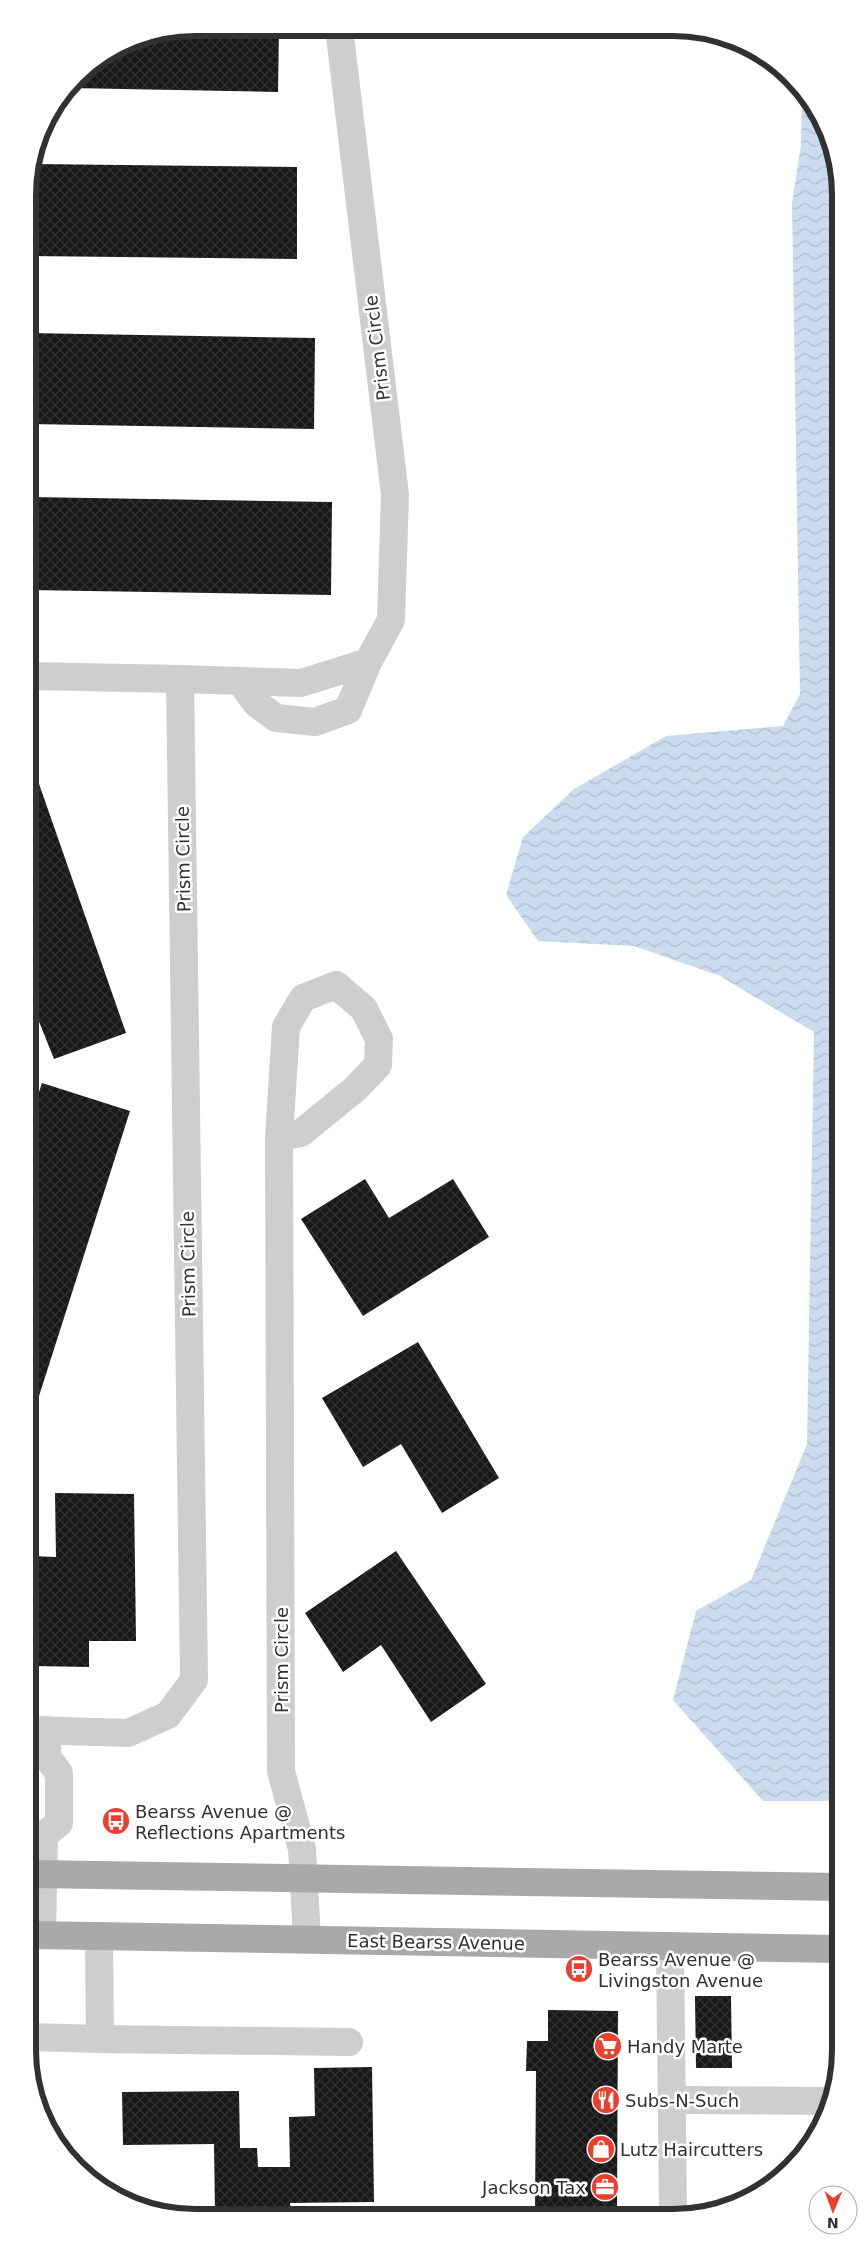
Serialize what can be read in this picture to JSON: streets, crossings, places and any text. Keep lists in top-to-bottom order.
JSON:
{
  "streets": {
    "main road": ["East Bearss Avenue"],
    "street": ["Prism Circle"]
  },
  "crossings": [
    ["Prism Circle", "East Bearss Avenue"]
  ],
  "places": {
    "bus stop": ["Bearss Avenue @ Reflections Apartments", "Bearss Avenue @ Livingston Avenue"],
    "supermarket": ["Handy Marte"],
    "restaurant": ["Subs-N-Such"],
    "shop": ["Lutz Haircutters"],
    "office": ["Jackson Tax"]
  },
  "north": "bottom"
}
